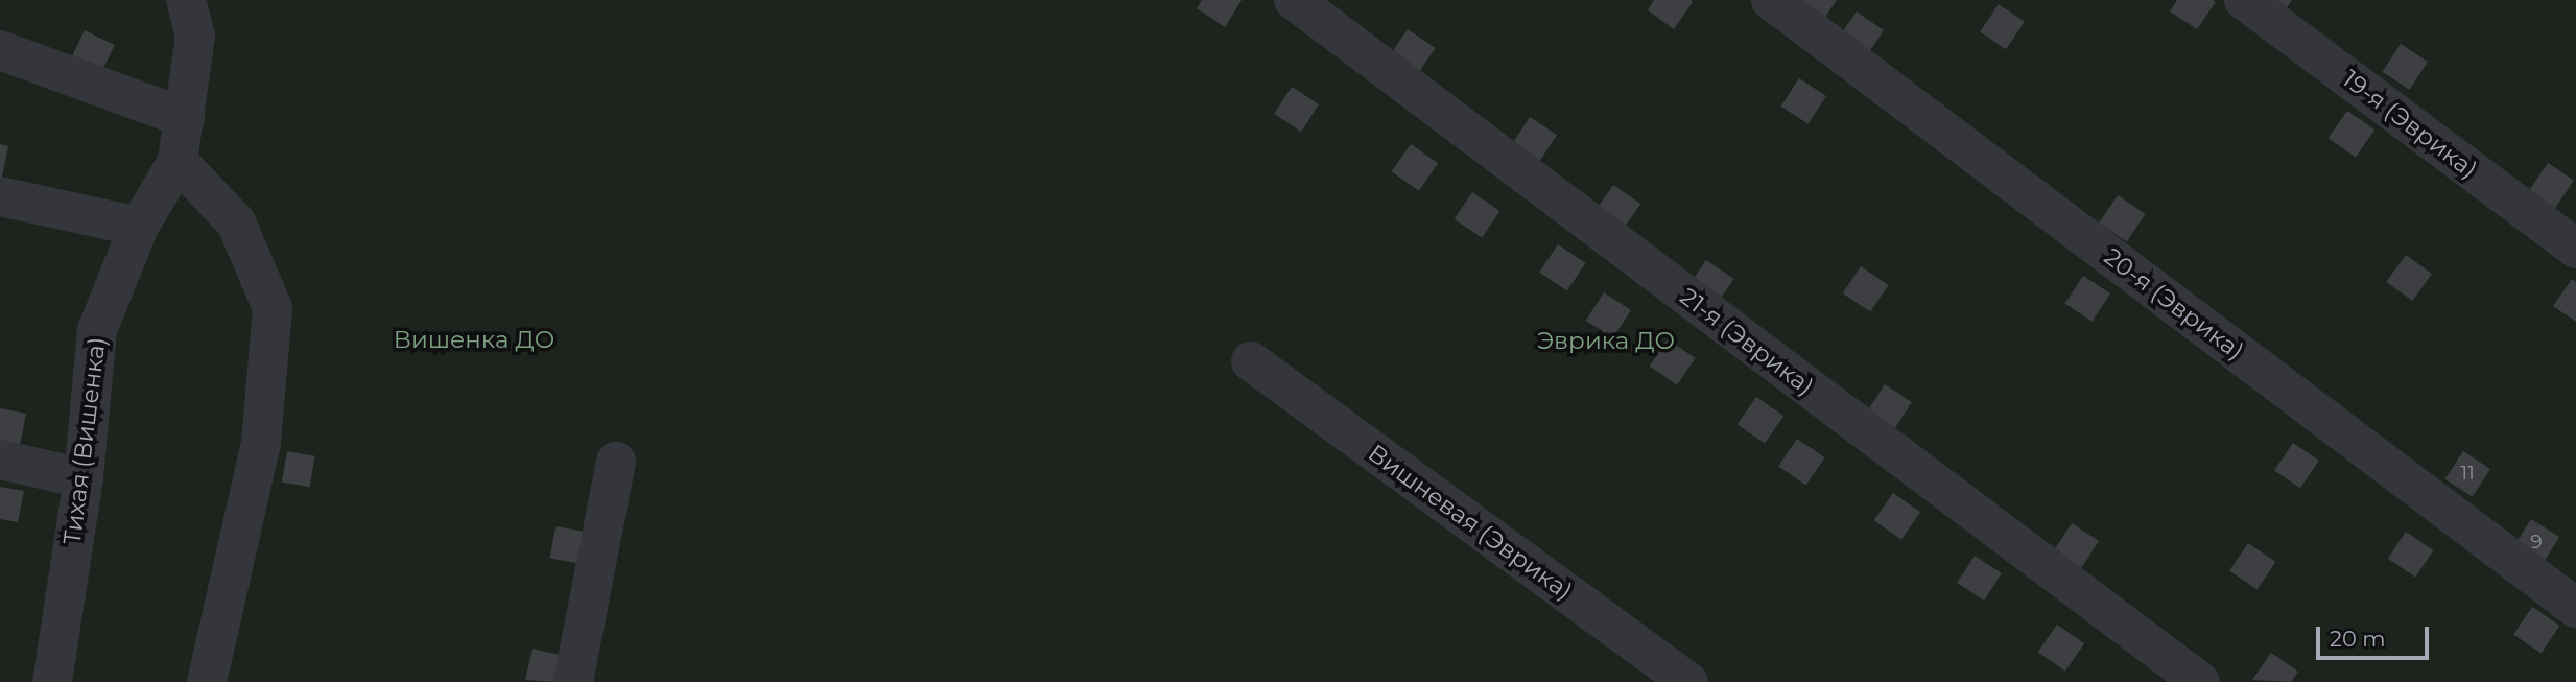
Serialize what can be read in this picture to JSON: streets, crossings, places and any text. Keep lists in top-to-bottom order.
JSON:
{
  "streets": {
    "lane": [
      "19-я (Эврика)",
      "20-я (Эврика)",
      "21-я (Эврика)",
      "Тихая (Вишенка)",
      "Вишневая (Эврика)"
    ]
  },
  "parks": ["Вишенка ДО", "Эврика ДО"],
  "house_numbers": ["11", "9"],
  "scale_bar": "20 m"
}
